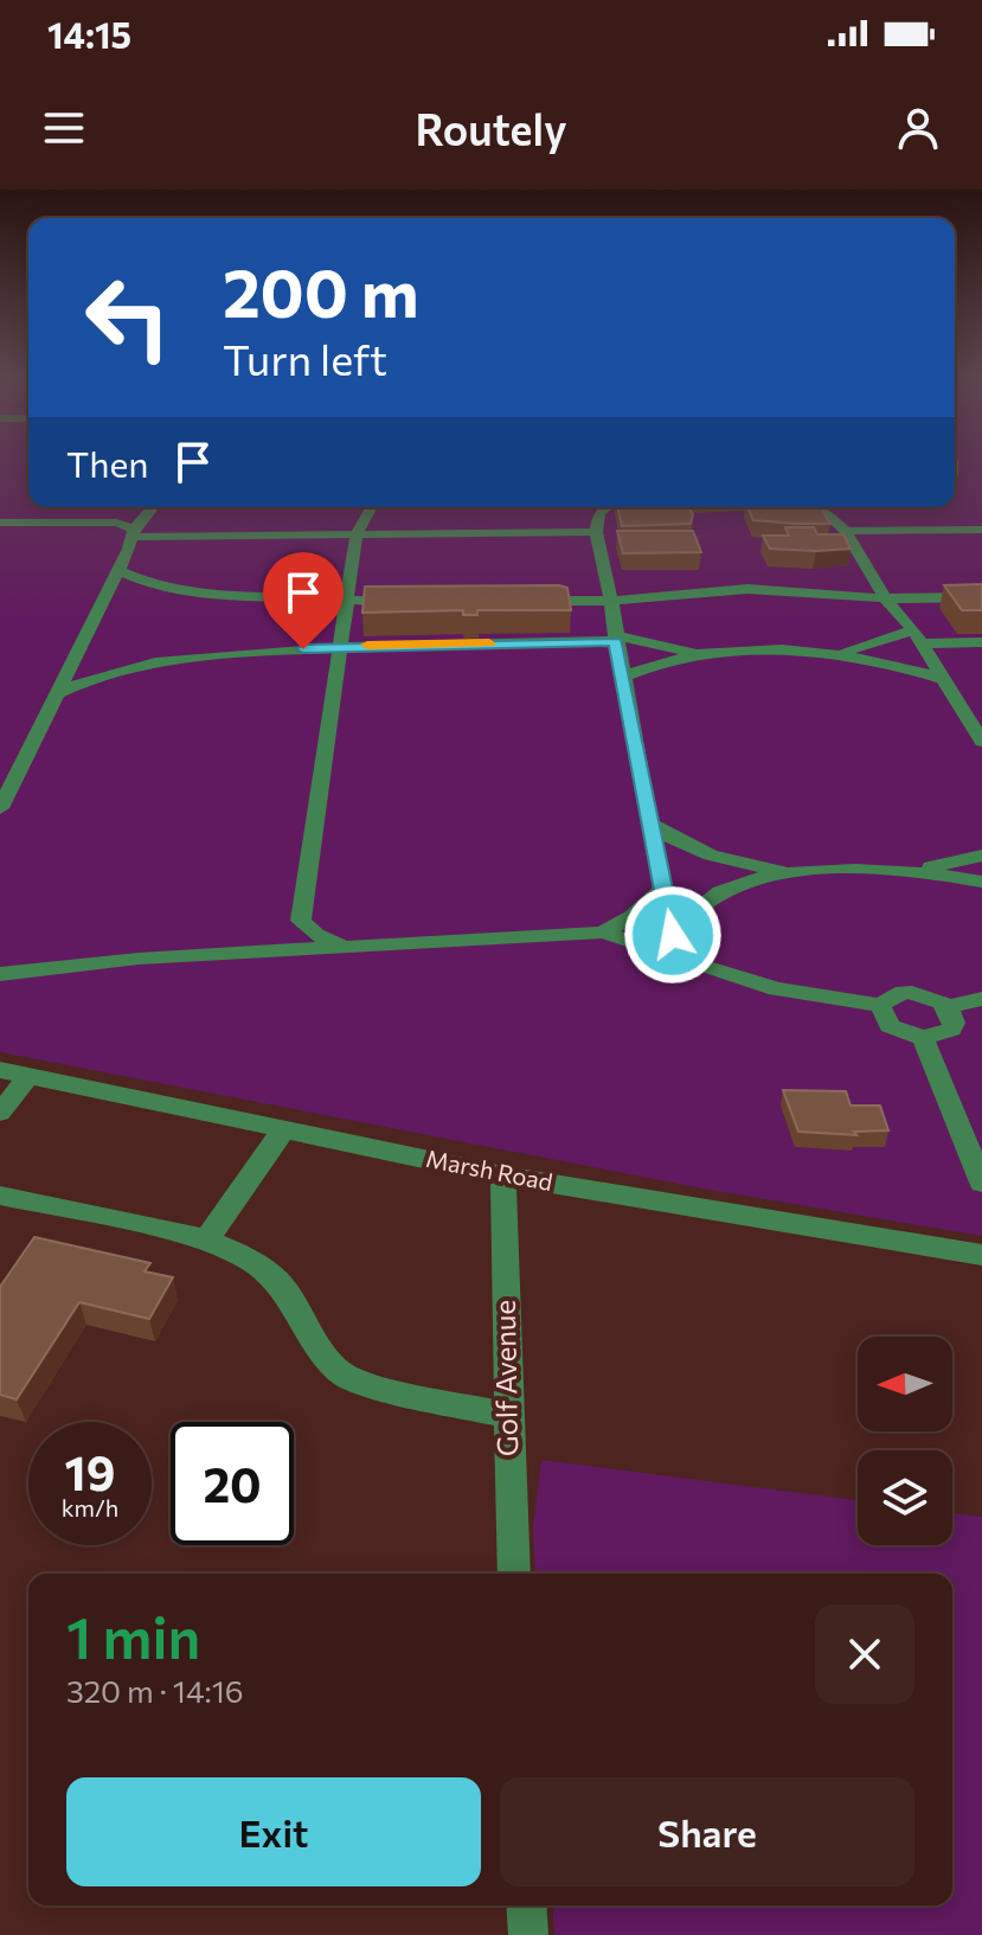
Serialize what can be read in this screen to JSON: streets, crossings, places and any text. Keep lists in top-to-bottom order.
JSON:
{
  "streets": {
    "street": ["Marsh Road", "Golf Avenue"]
  },
  "crossings": [
    ["Marsh Road", "Golf Avenue"]
  ],
  "north": "left",
  "page": {
    "status": "14:15",
    "header": "Routely",
    "turn": ["200 m", "Turn left"],
    "then": "Then",
    "speed": "19 km/h",
    "limit": "20",
    "heading": ["1 min", "320 m · 14:16"],
    "buttons": ["Exit", "Share"]
  }
}
